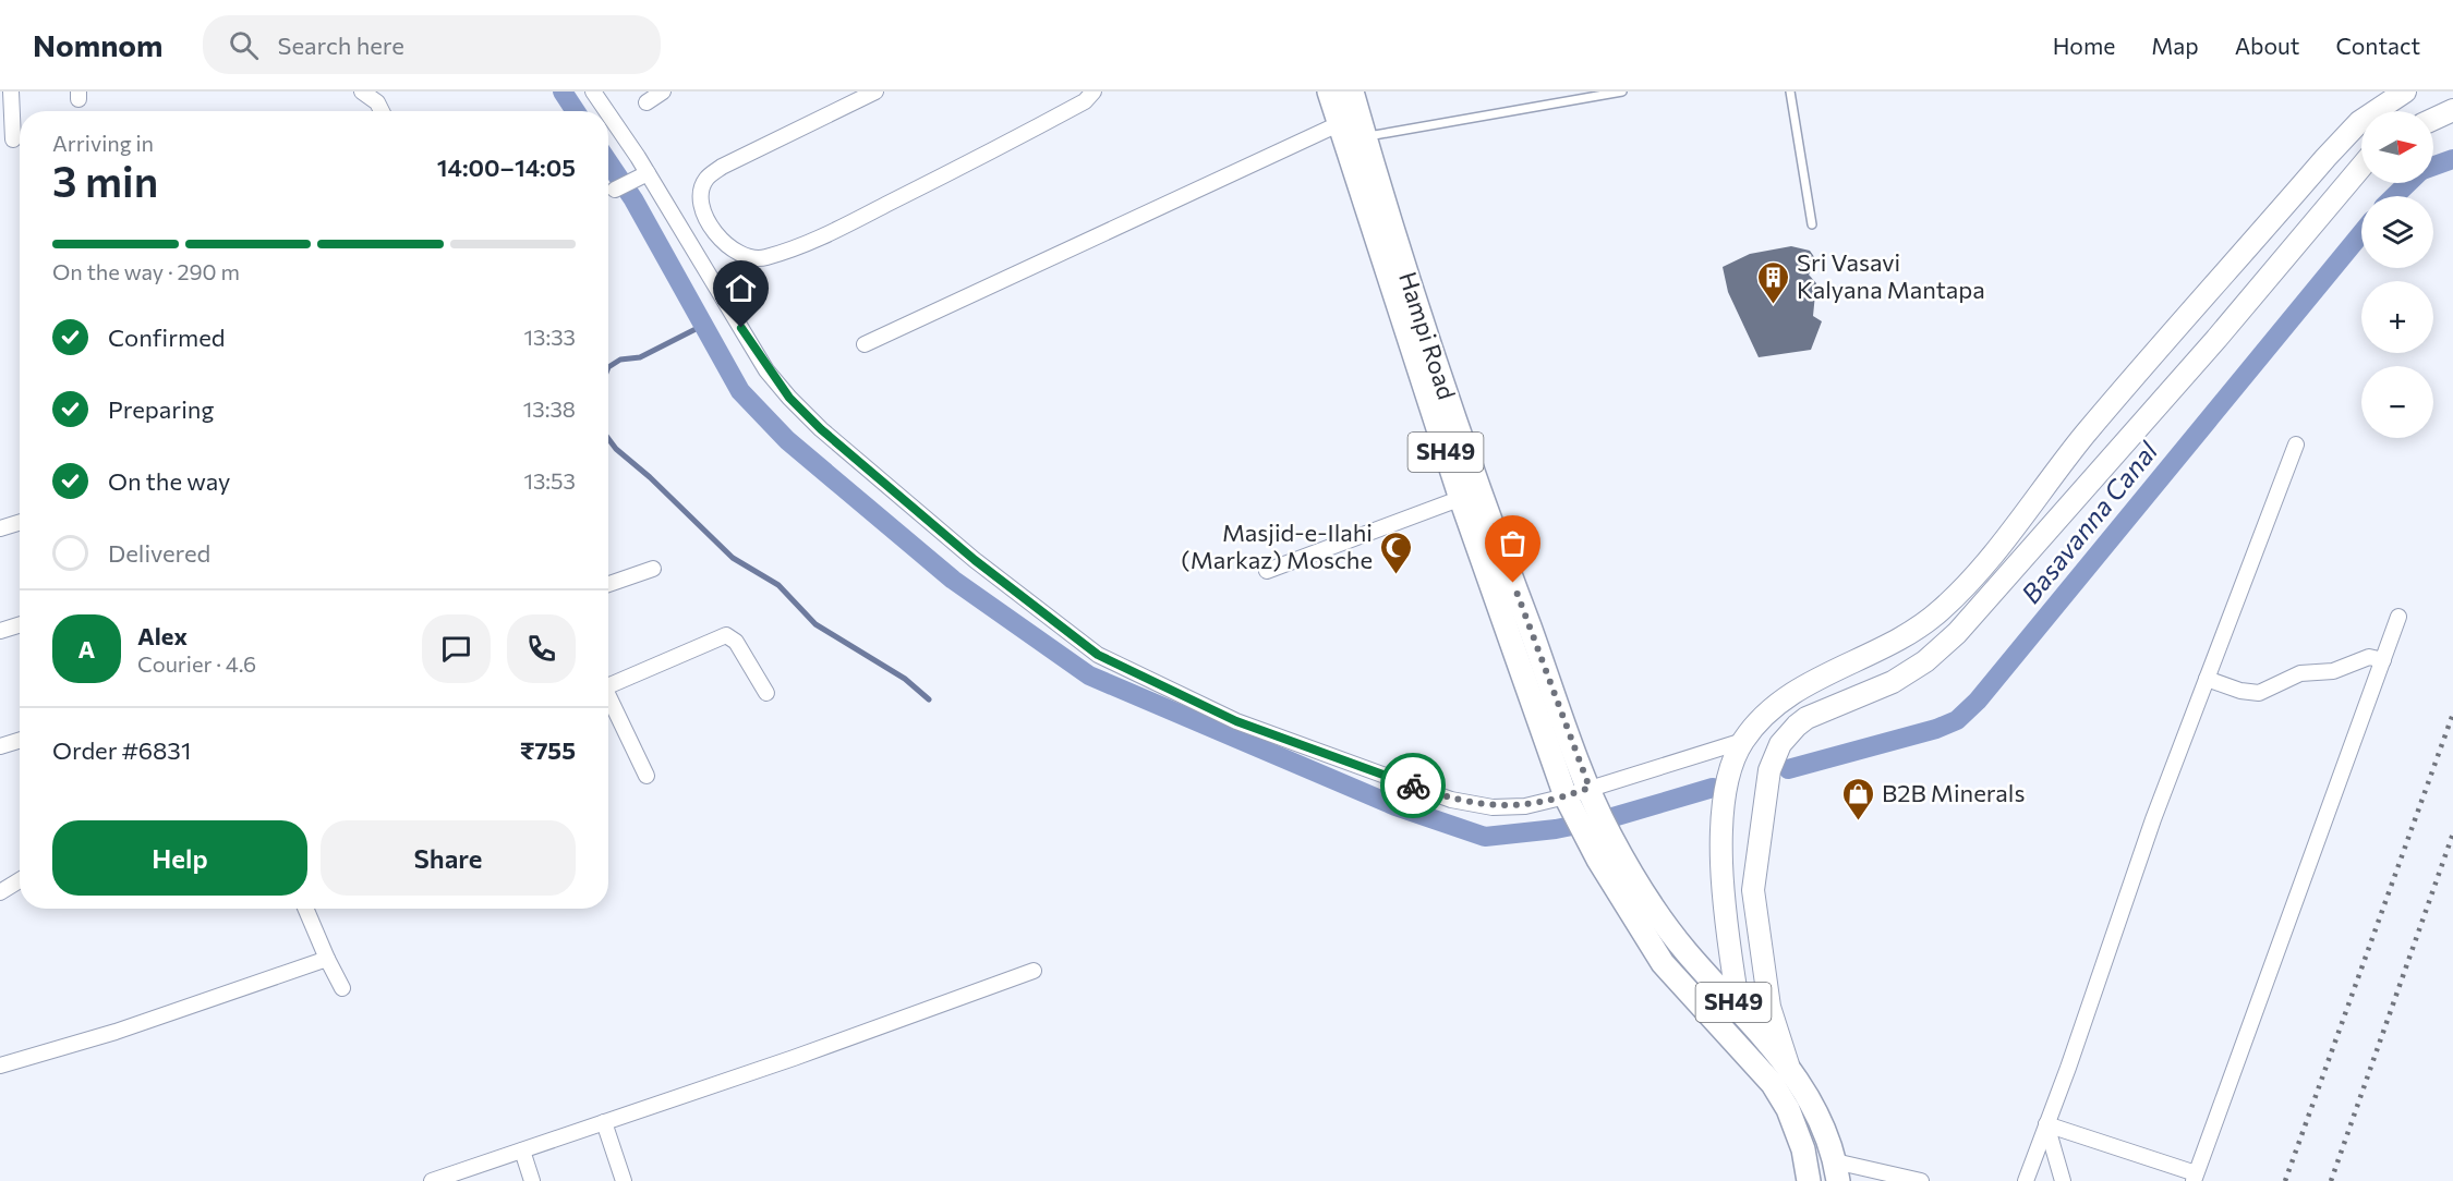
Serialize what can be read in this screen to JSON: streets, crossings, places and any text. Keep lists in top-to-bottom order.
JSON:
{
  "streets": {
    "main road": ["Hampi Road", "SH49"]
  },
  "crossings": [
    ["Hampi Road", "SH49"]
  ],
  "water": ["Basavanna Canal"],
  "places": {
    "building": ["Sri Vasavi Kalyana Mantapa"],
    "mosque": ["Masjid-e-Ilahi (Markaz) Mosche"],
    "shop": ["B2B Minerals"]
  },
  "north": "right",
  "page": {
    "header": "Nomnom",
    "search": "Search here",
    "nav": [
      "Home",
      "Map",
      "About",
      "Contact"
    ],
    "map_buttons": ["+", "−"],
    "heading": ["3 min", "Arriving in", "14:00–14:05"],
    "panel": [
      "Alex",
      "Courier · 4.6",
      "Order #6831",
      "₹755"
    ],
    "bar": "On the way · 290 m",
    "list": [
      ["Confirmed", "13:33"],
      ["Preparing", "13:38"],
      ["On the way", "13:53"],
      "Delivered"
    ],
    "round": "A",
    "buttons": ["Help", "Share"]
  }
}
